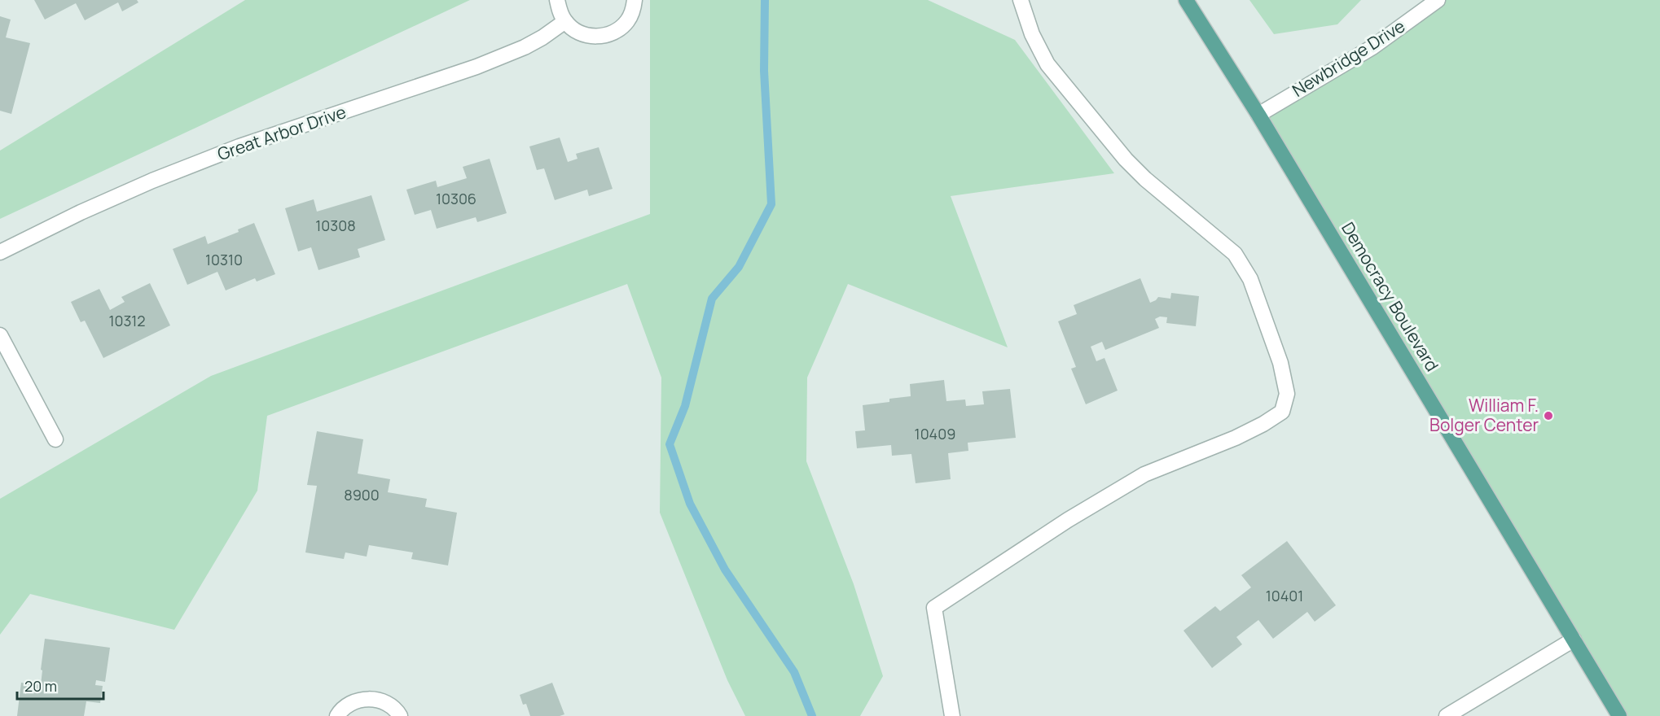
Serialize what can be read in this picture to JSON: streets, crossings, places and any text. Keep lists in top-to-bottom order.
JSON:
{
  "streets": {
    "main road": ["Democracy Boulevard"],
    "street": ["Newbridge Drive", "Great Arbor Drive"]
  },
  "crossings": [
    ["Newbridge Drive", "Democracy Boulevard"]
  ],
  "places": ["William F. Bolger Center"],
  "house_numbers": [
    "10306",
    "10308",
    "10310",
    "10312",
    "10409",
    "8900",
    "10401"
  ],
  "scale_bar": "20 m"
}
